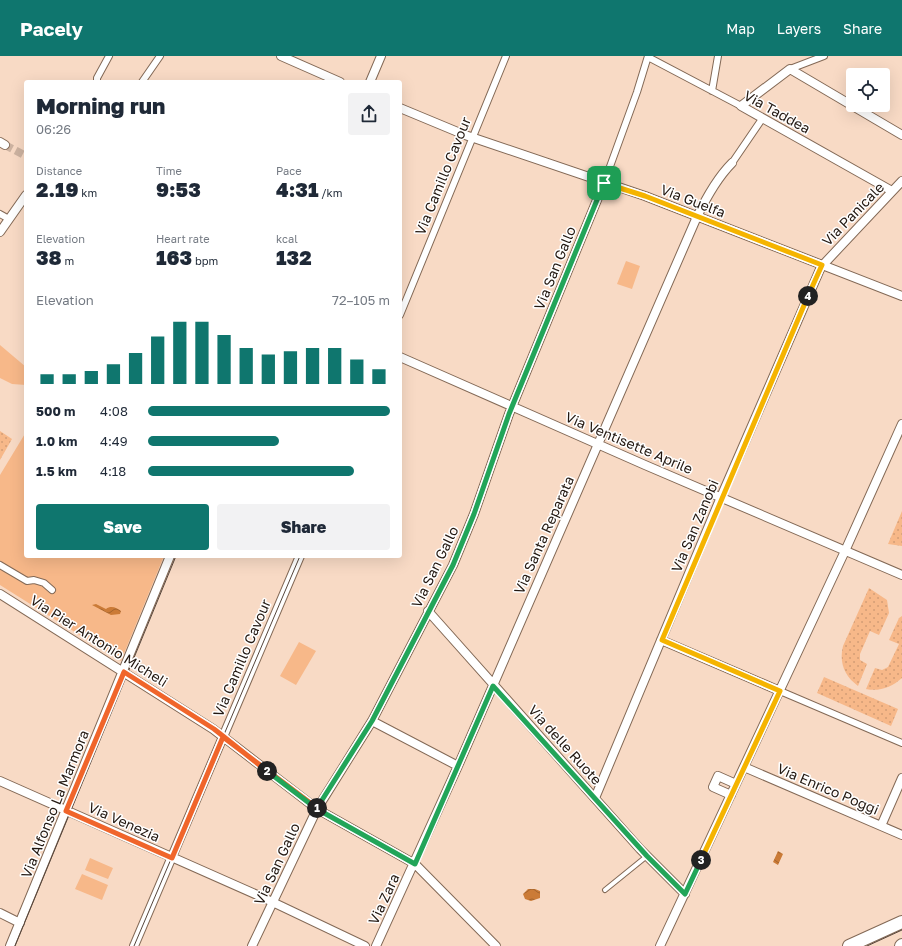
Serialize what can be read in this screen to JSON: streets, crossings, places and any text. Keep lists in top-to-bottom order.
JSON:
{
  "streets": {
    "street": [
      "Via Taddea",
      "Via Camillo Cavour",
      "Via Guelfa",
      "Via Panicale",
      "Via San Gallo",
      "Via Ventisette Aprile",
      "Via San Zanobi",
      "Via Santa Reparata",
      "Via Pier Antonio Micheli",
      "Via delle Ruote",
      "Via Enrico Poggi",
      "Via Alfonso La Marmora",
      "Via Venezia",
      "Via Zara"
    ]
  },
  "crossings": [
    ["Via Taddea", "Via Panicale"],
    ["Via Camillo Cavour", "Via Guelfa"],
    ["Via Camillo Cavour", "Via Pier Antonio Micheli"],
    ["Via Camillo Cavour", "Via Venezia"],
    ["Via Guelfa", "Via Panicale"],
    ["Via Guelfa", "Via San Gallo"],
    ["Via Guelfa", "Via San Zanobi"],
    ["Via Guelfa", "Via Santa Reparata"],
    ["Via Panicale", "Via San Zanobi"],
    ["Via San Gallo", "Via Ventisette Aprile"],
    ["Via San Gallo", "Via Pier Antonio Micheli"],
    ["Via San Gallo", "Via delle Ruote"],
    ["Via San Gallo", "Via Venezia"],
    ["Via Ventisette Aprile", "Via San Zanobi"],
    ["Via Ventisette Aprile", "Via Santa Reparata"],
    ["Via San Zanobi", "Via delle Ruote"],
    ["Via Santa Reparata", "Via Pier Antonio Micheli"],
    ["Via Santa Reparata", "Via delle Ruote"],
    ["Via Santa Reparata", "Via Zara"],
    ["Via Pier Antonio Micheli", "Via Alfonso La Marmora"],
    ["Via Pier Antonio Micheli", "Via Zara"],
    ["Via Alfonso La Marmora", "Via Venezia"]
  ],
  "page": {
    "header": "Pacely",
    "nav": ["Map", "Layers", "Share"],
    "heading": ["Morning run", "06:26"],
    "stats": [
      ["Distance", "2.19 km"],
      ["Time", "9:53"],
      ["Pace", "4:31 /km"],
      ["Elevation", "38 m"],
      ["Heart rate", "163 bpm"],
      ["kcal", "132"]
    ],
    "chart": ["Elevation", "72–105 m"],
    "pins": [
      "4",
      "2",
      "1",
      "3"
    ],
    "list": [
      {
        "name": "500 m",
        "note": "4:08"
      },
      {
        "name": "1.0 km",
        "note": "4:49"
      },
      {
        "name": "1.5 km",
        "note": "4:18"
      }
    ],
    "buttons": ["Save", "Share"]
  }
}
